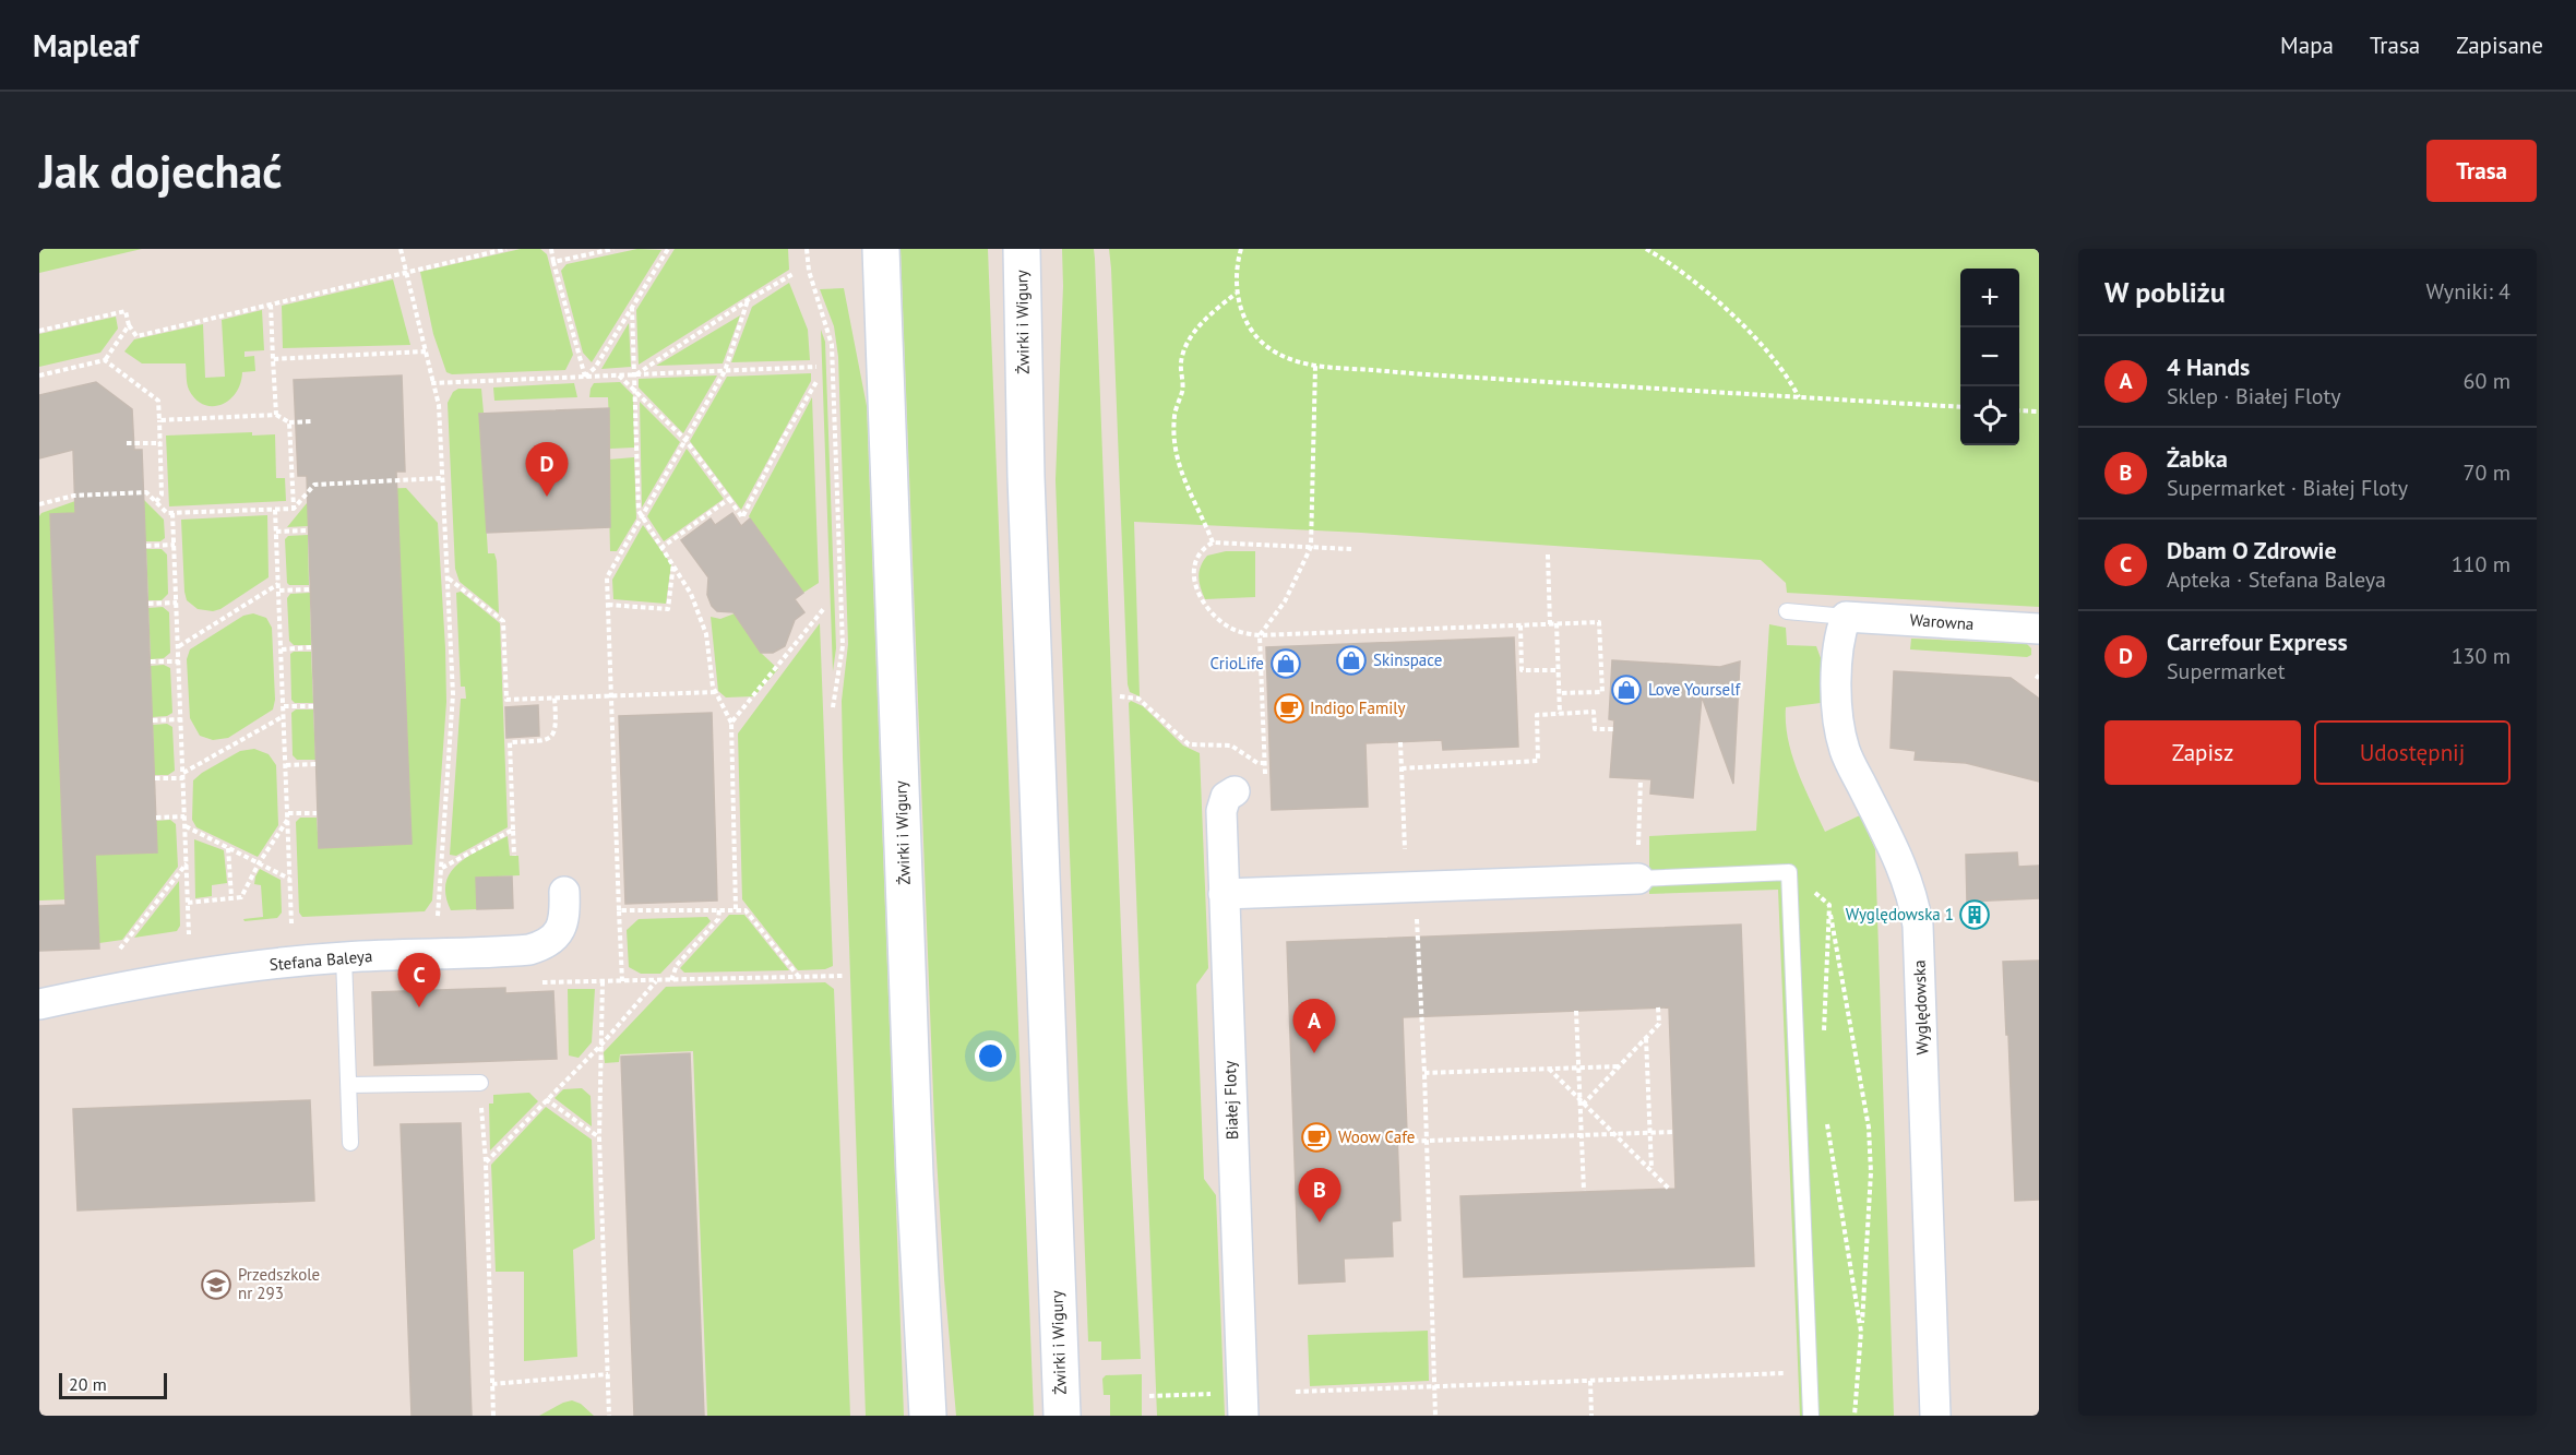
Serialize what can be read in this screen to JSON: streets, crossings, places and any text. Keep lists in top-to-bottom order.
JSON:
{
  "streets": {
    "main road": ["Żwirki i Wigury"],
    "street": [
      "Warowna",
      "Stefana Baleya",
      "Wyględowska",
      "Białej Floty"
    ]
  },
  "crossings": [
    ["Warowna", "Wyględowska"]
  ],
  "places": {
    "shop": ["Skinspace", "CrioLife", "Love Yourself"],
    "cafe": ["Indigo Family", "Woow Cafe"],
    "building": ["Wyględowska 1"],
    "school or university": ["Przedszkole nr 293"]
  },
  "scale_bar": "20 m",
  "page": {
    "header": "Mapleaf",
    "nav": ["Mapa", "Trasa", "Zapisane"],
    "buttons": [
      "Trasa",
      ["Zapisz", "Udostępnij"]
    ],
    "title": "Jak dojechać",
    "heading": ["W pobliżu", "Wyniki: 4"],
    "map_buttons": ["+", "−"],
    "list": [
      {
        "mark": "A",
        "name": "4 Hands",
        "note": "Sklep · Białej Floty",
        "value": "60 m"
      },
      {
        "mark": "B",
        "name": "Żabka",
        "note": "Supermarket · Białej Floty",
        "value": "70 m"
      },
      {
        "mark": "C",
        "name": "Dbam O Zdrowie",
        "note": "Apteka · Stefana Baleya",
        "value": "110 m"
      },
      {
        "mark": "D",
        "name": "Carrefour Express",
        "note": "Supermarket",
        "value": "130 m"
      }
    ],
    "pins": [
      "D",
      "C",
      "A",
      "B"
    ],
    "scale": "20 m"
  }
}
